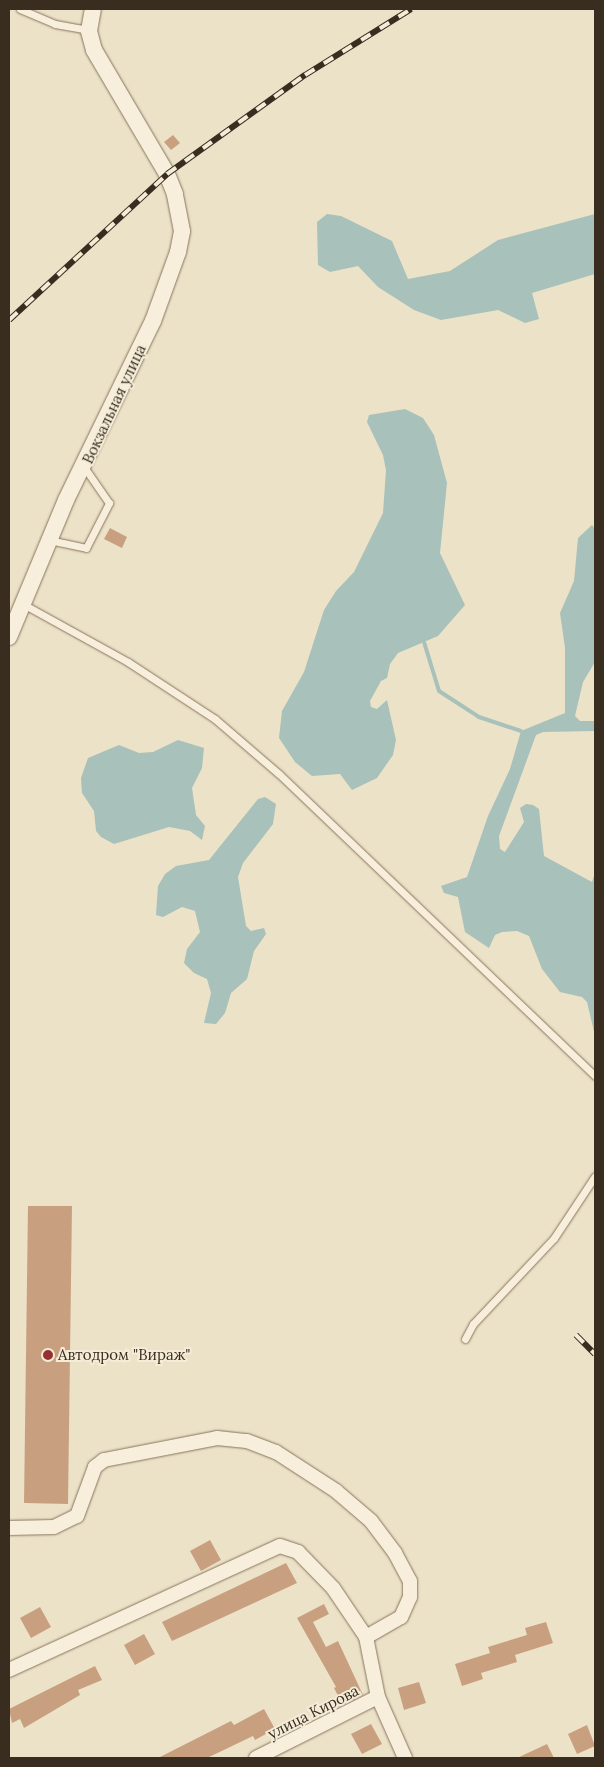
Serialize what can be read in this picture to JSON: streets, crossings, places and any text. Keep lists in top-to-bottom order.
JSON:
{
  "streets": {
    "street": ["Вокзальная улица", "улица Кирова"]
  },
  "places": ["Автодром \"Вираж\""]
}
